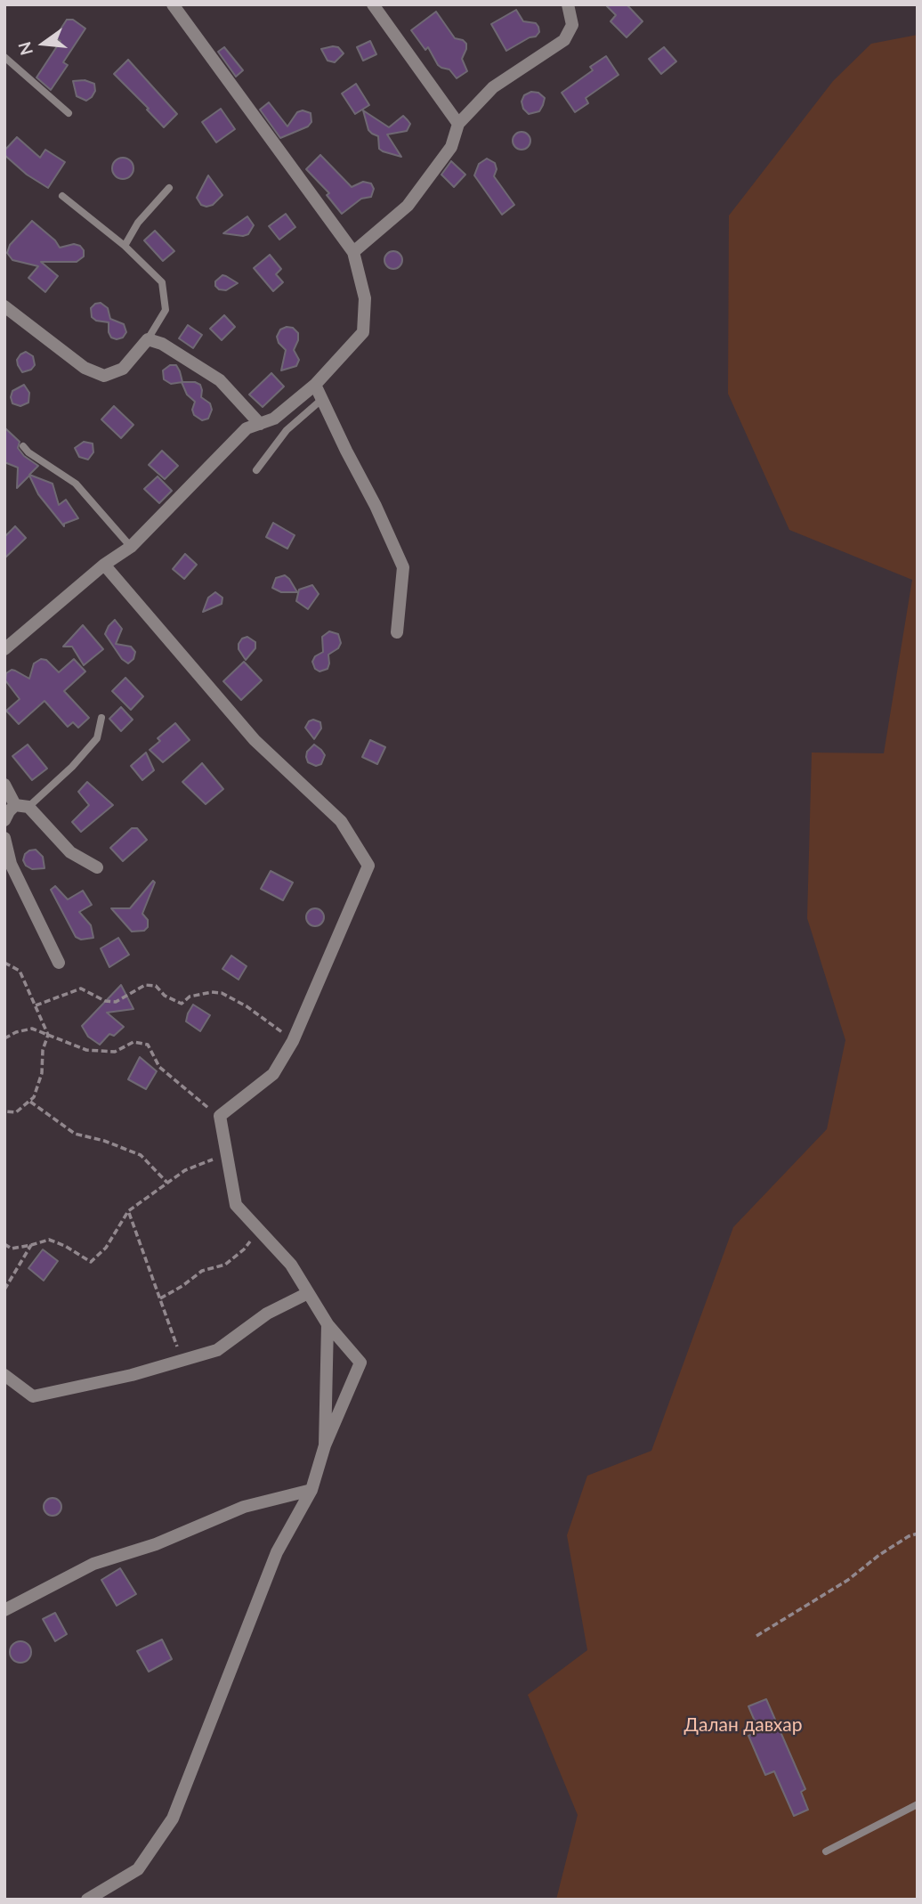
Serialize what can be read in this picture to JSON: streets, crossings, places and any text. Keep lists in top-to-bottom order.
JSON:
{
  "parks": ["Далан давхар"],
  "north": "left"
}
